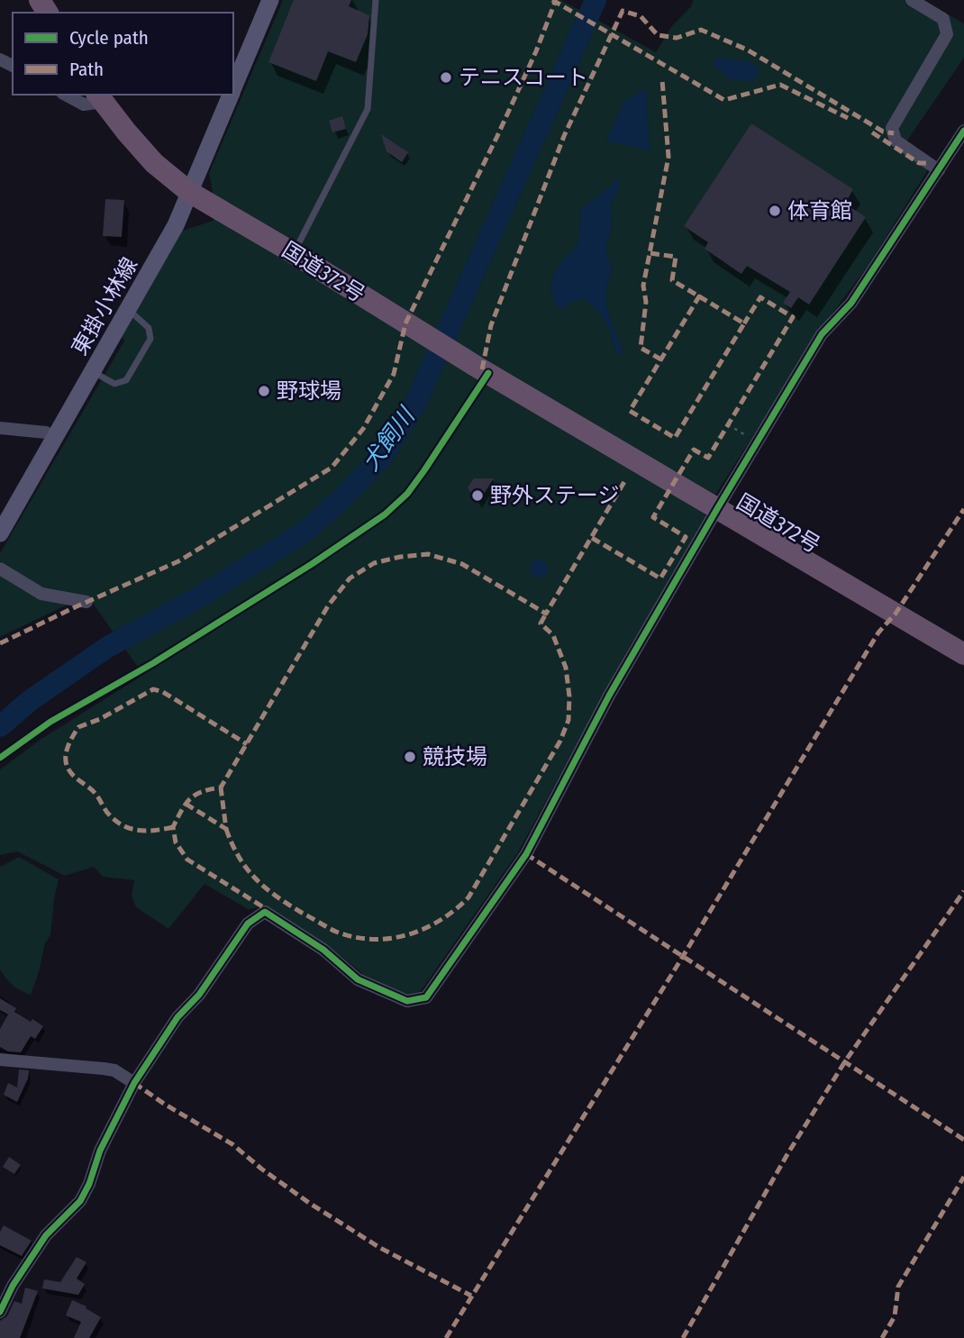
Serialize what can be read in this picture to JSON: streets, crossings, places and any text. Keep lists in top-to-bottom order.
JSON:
{
  "streets": {
    "highway": ["国道372号"],
    "main road": ["東掛小林線"]
  },
  "crossings": [
    ["国道372号", "東掛小林線"]
  ],
  "water": ["犬飼川"],
  "places": [
    "テニスコート",
    "体育館",
    "野球場",
    "野外ステージ",
    "競技場"
  ],
  "legend": ["Cycle path", "Path"]
}
